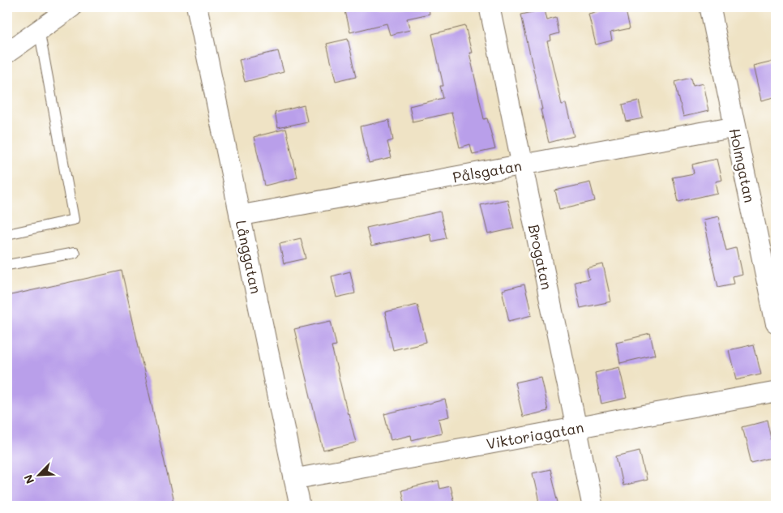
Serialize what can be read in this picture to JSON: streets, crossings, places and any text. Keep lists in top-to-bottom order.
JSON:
{
  "streets": {
    "street": [
      "Holmgatan",
      "Pålsgatan",
      "Långgatan",
      "Brogatan",
      "Viktoriagatan"
    ]
  },
  "crossings": [
    ["Holmgatan", "Pålsgatan"],
    ["Pålsgatan", "Långgatan"],
    ["Pålsgatan", "Brogatan"],
    ["Långgatan", "Viktoriagatan"],
    ["Brogatan", "Viktoriagatan"]
  ],
  "north": "bottom left"
}
